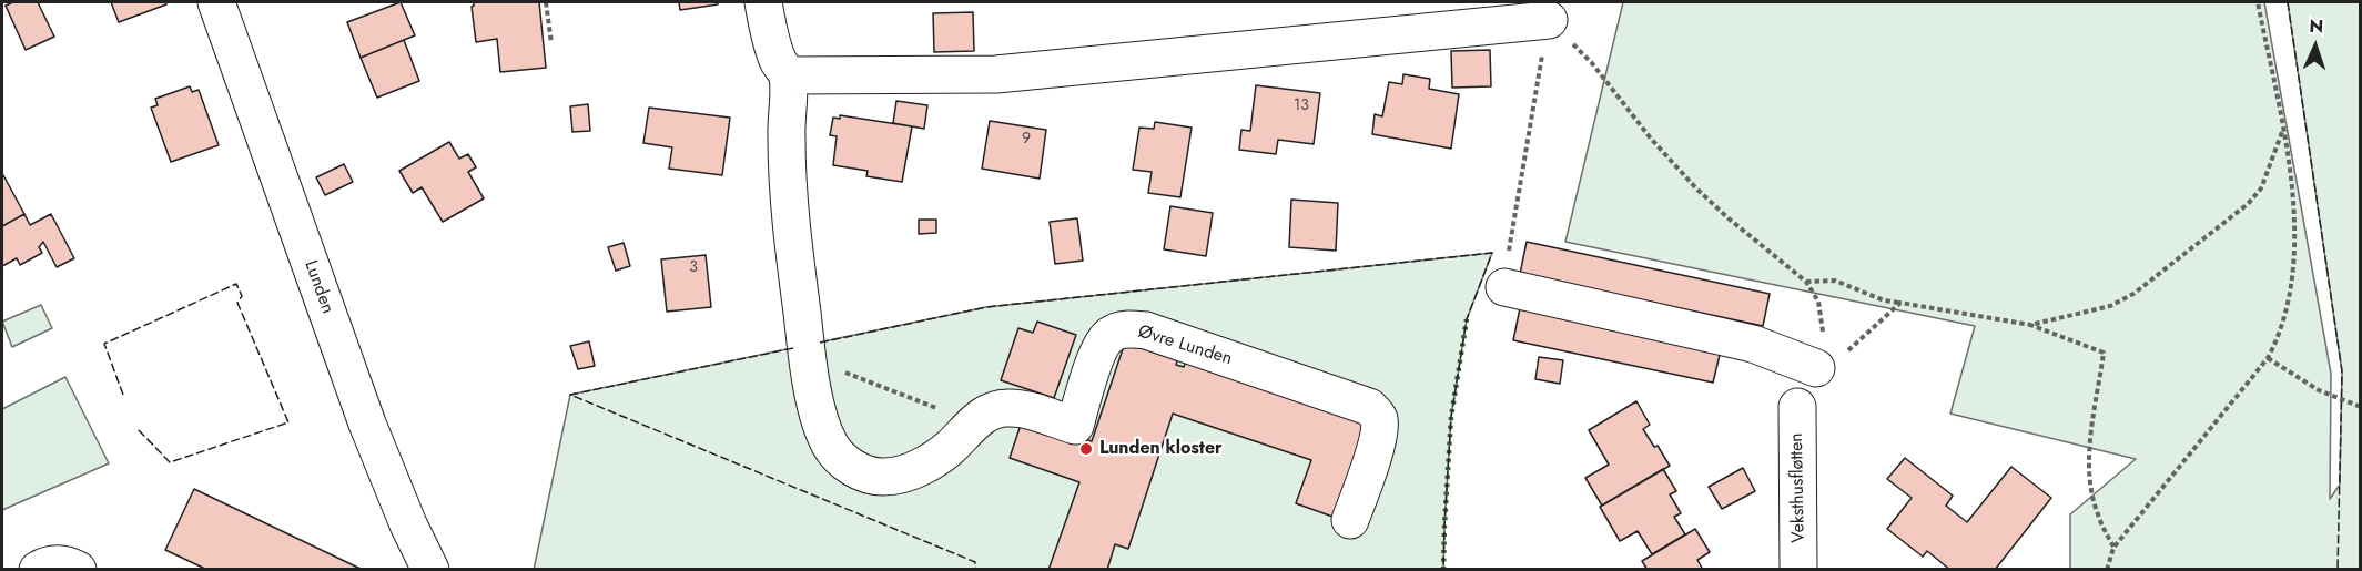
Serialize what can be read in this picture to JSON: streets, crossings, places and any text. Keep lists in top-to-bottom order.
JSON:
{
  "streets": {
    "street": ["Lunden", "Øvre Lunden", "Veksthusfløtten"]
  },
  "places": ["Lunden kloster"],
  "house_numbers": ["13", "9", "3"],
  "north": "top"
}
